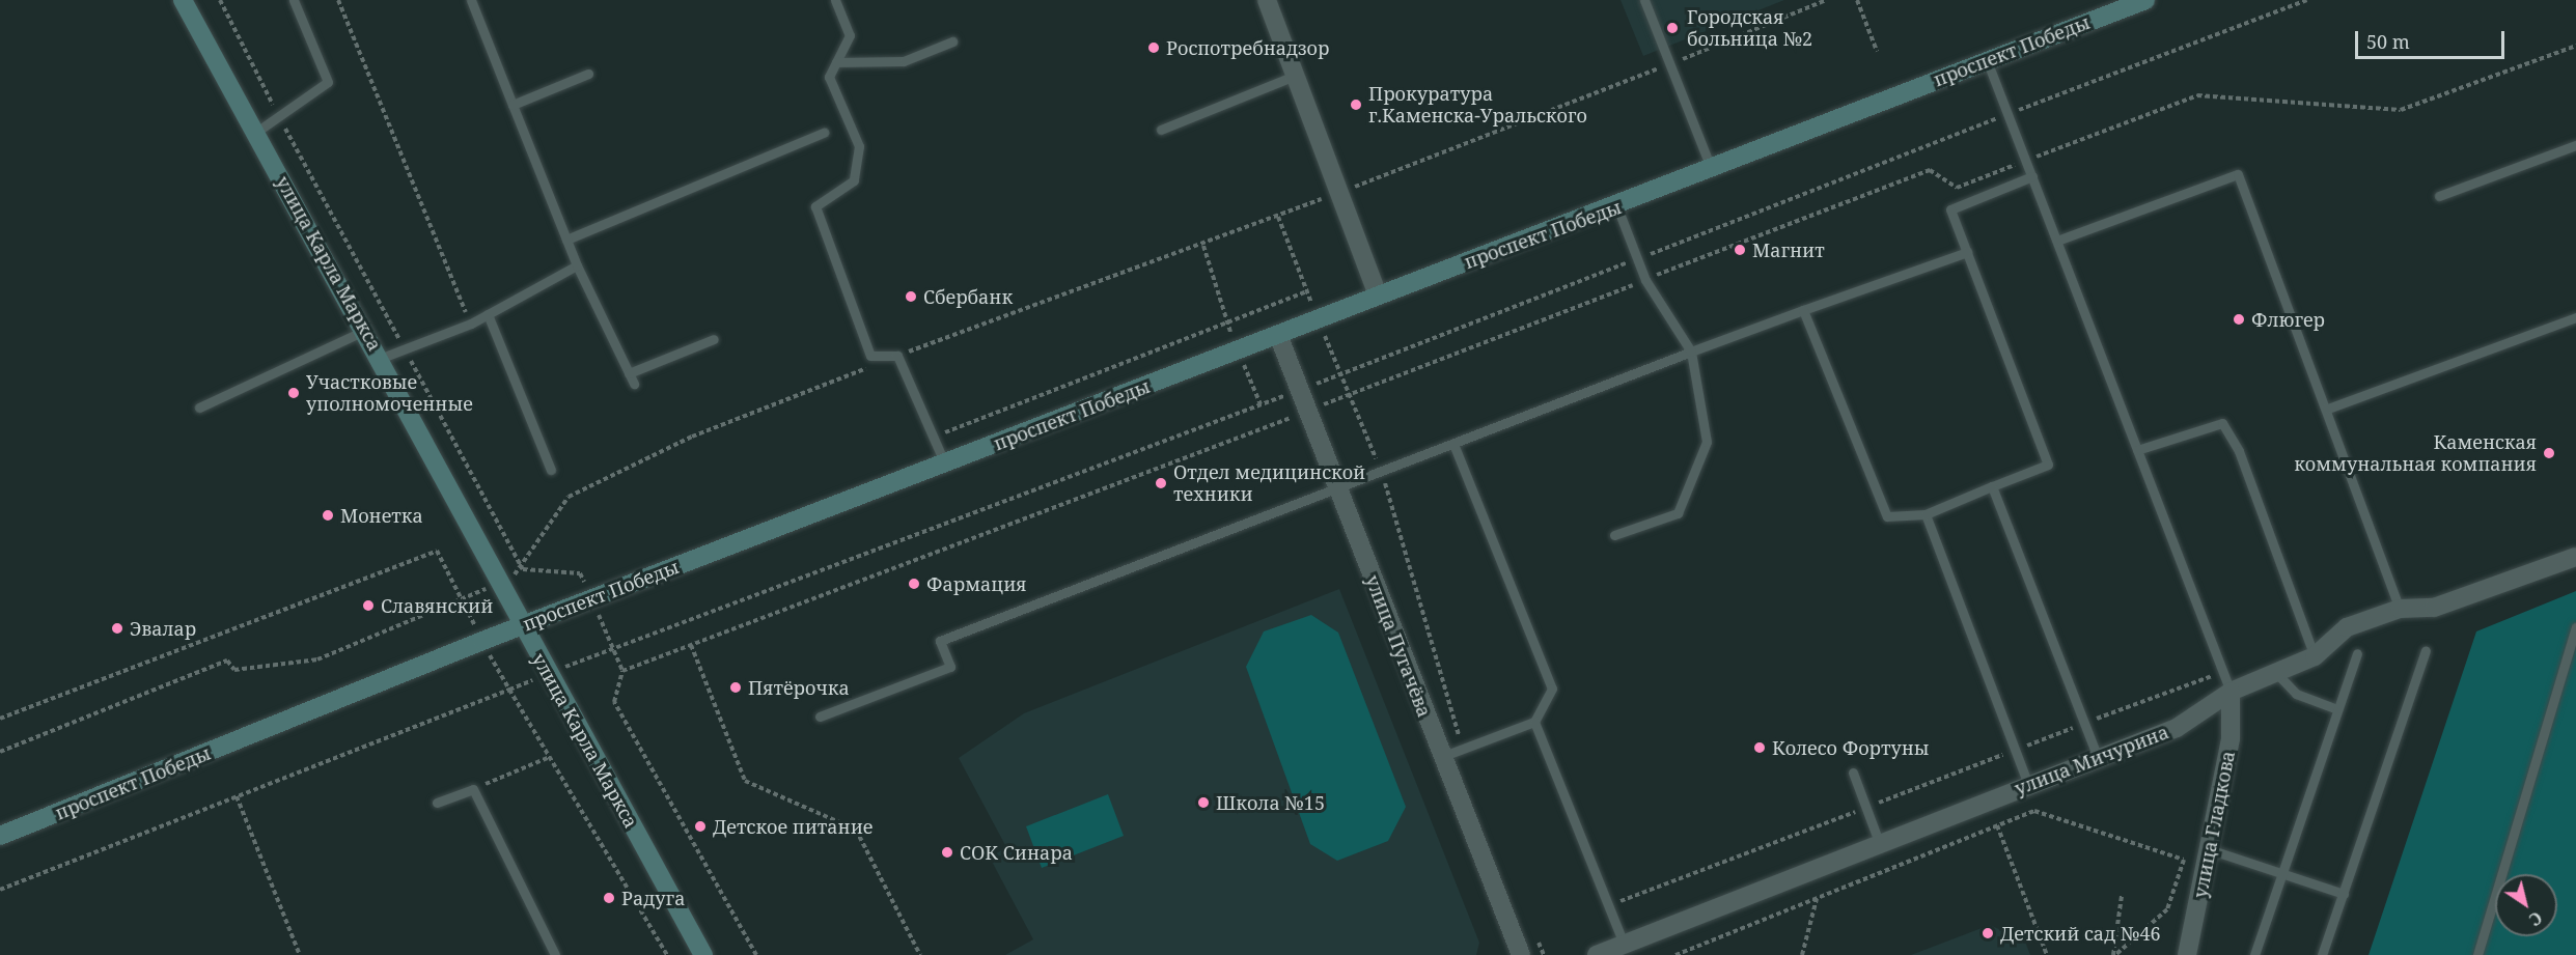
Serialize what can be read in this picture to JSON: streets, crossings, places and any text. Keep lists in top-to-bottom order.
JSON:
{
  "streets": {
    "street": [
      "проспект Победы",
      "улица Карла Маркса",
      "улица Пугачёва",
      "улица Мичурина",
      "улица Гладкова"
    ]
  },
  "crossings": [
    ["проспект Победы", "улица Карла Маркса"],
    ["проспект Победы", "улица Пугачёва"],
    ["улица Мичурина", "улица Гладкова"]
  ],
  "places": [
    "Городская больница №2",
    "Роспотребнадзор",
    "Прокуратура г.Каменска-Уральского",
    "Магнит",
    "Сбербанк",
    "Флюгер",
    "Участковые уполномоченные",
    "Каменская коммунальная компания",
    "Отдел медицинской техники",
    "Монетка",
    "Фармация",
    "Славянский",
    "Эвалар",
    "Пятёрочка",
    "Колесо Фортуны",
    "Школа №15",
    "Детское питание",
    "СОК Синара",
    "Радуга",
    "Детский сад №46"
  ],
  "scale_bar": "50 m",
  "north": "bottom right"
}
